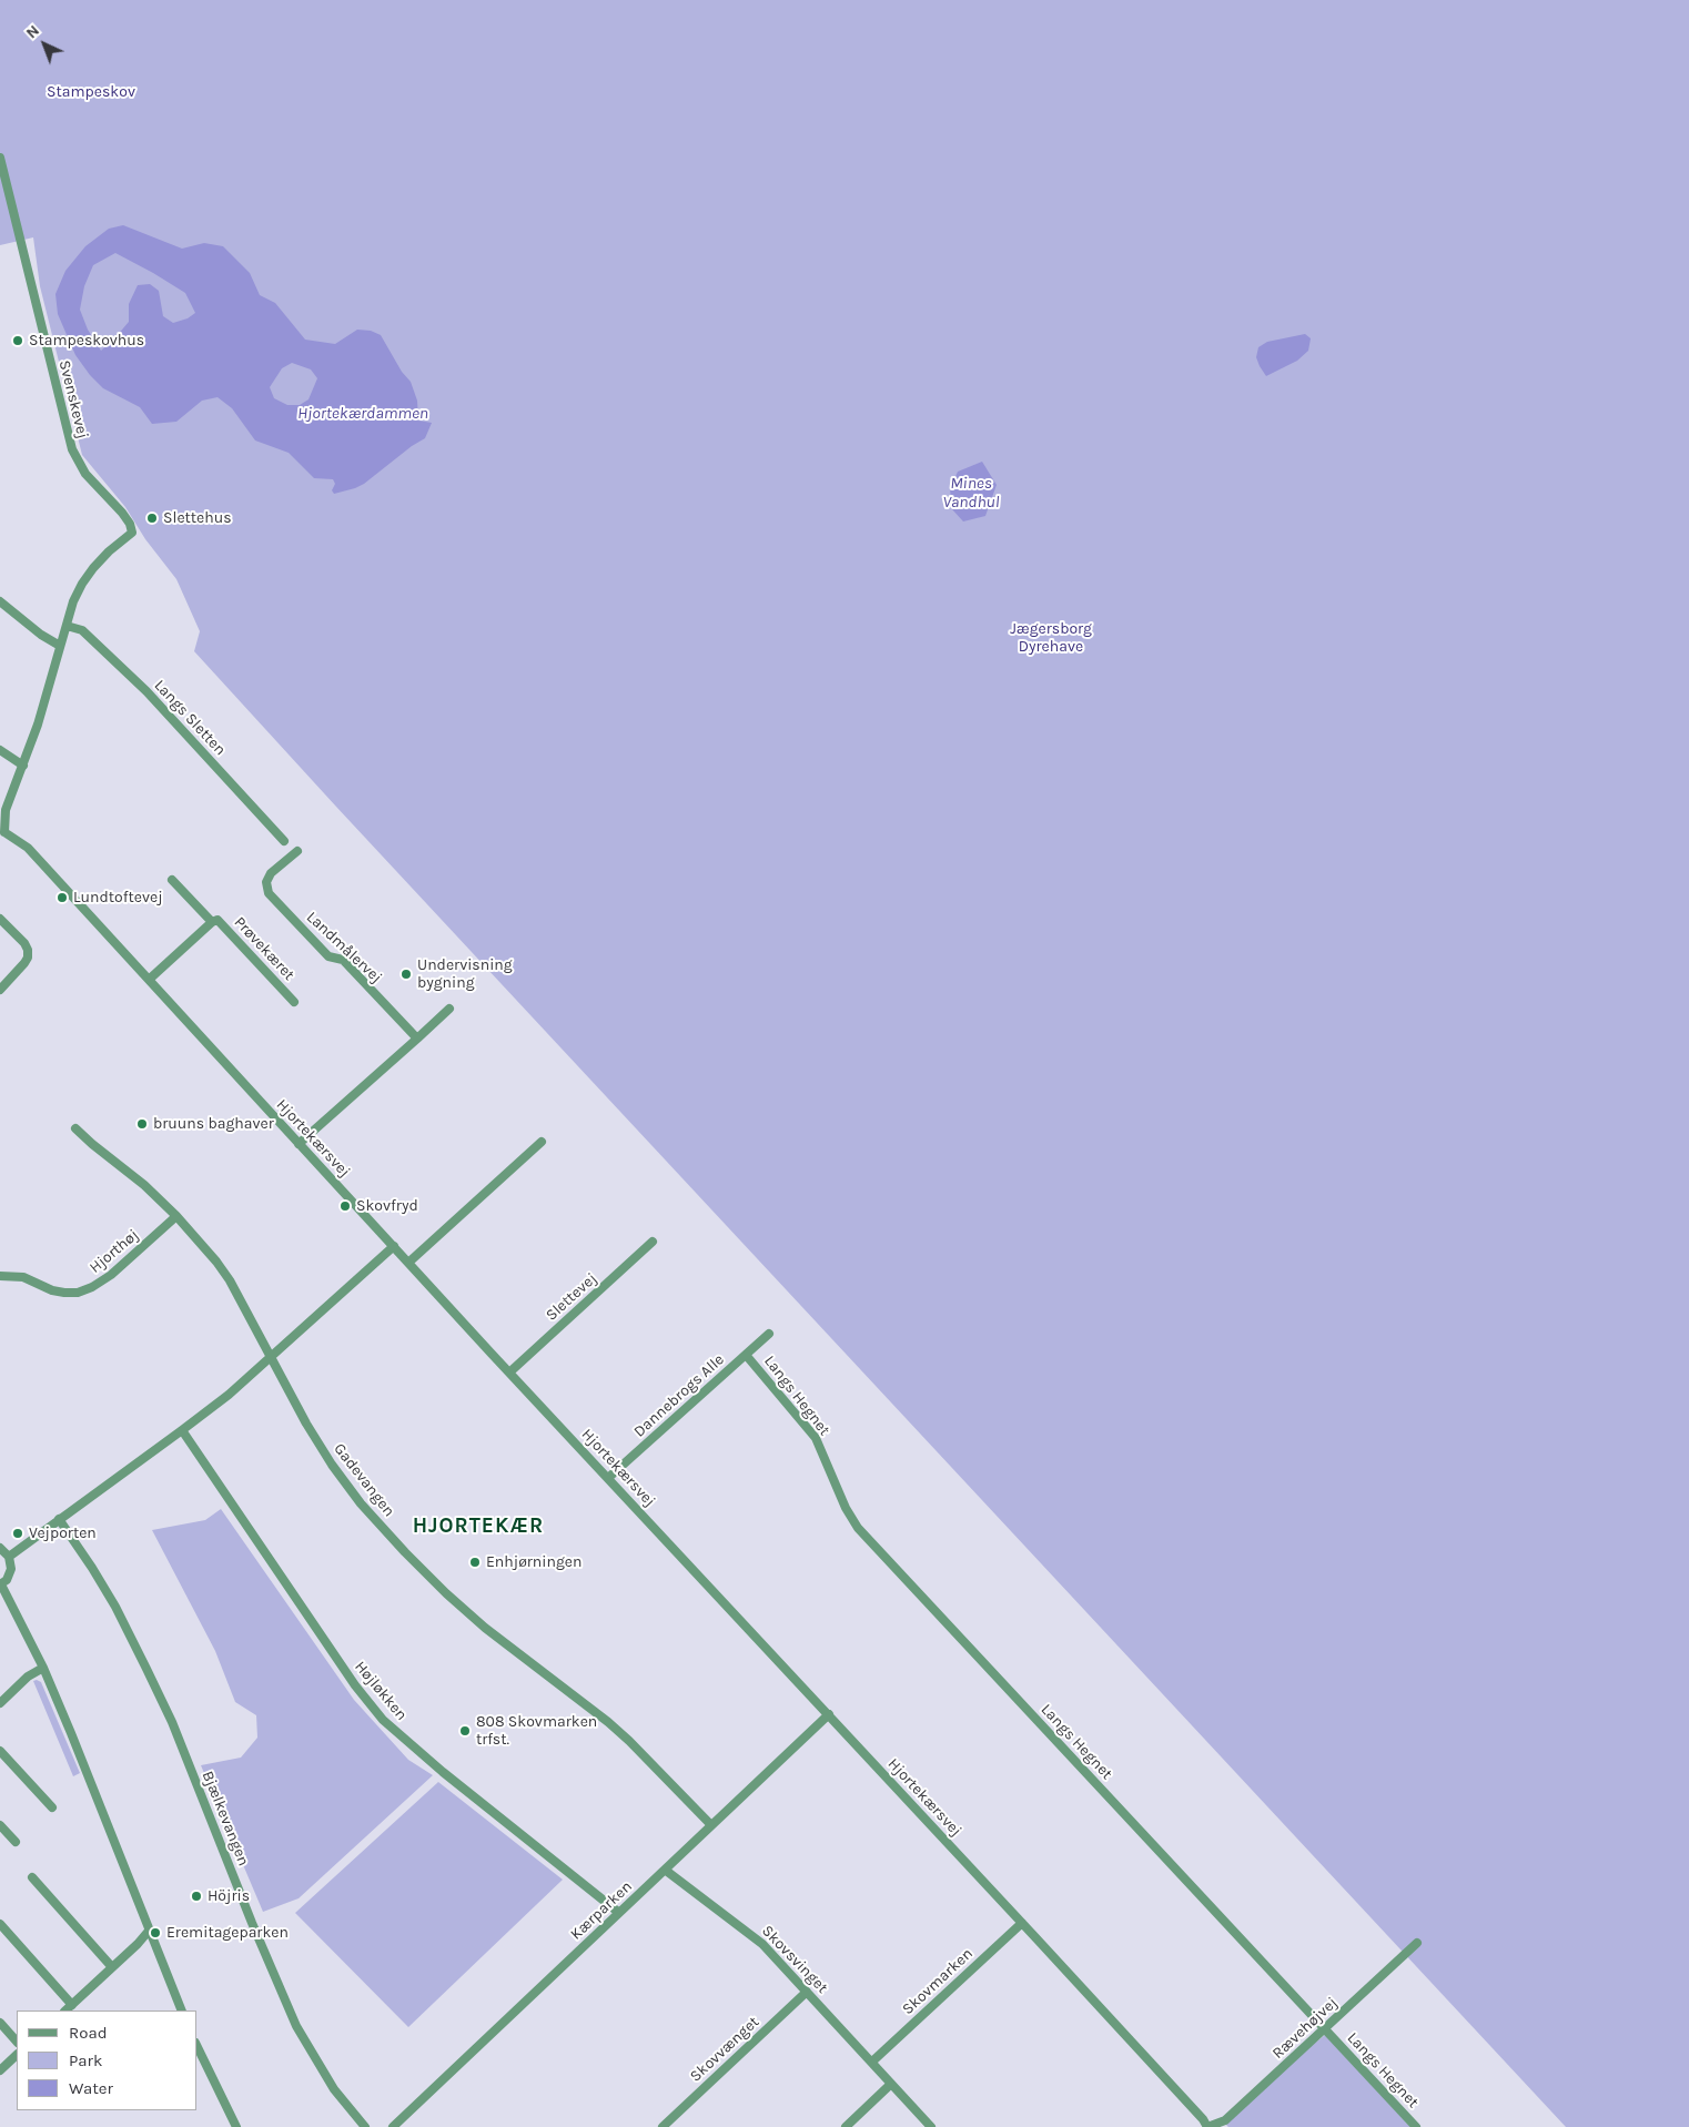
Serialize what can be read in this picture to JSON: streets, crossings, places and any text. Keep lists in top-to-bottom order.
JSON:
{
  "streets": {
    "street": [
      "Svenskevej",
      "Langs Sletten",
      "Landmålervej",
      "Prøvekæret",
      "Hjortekærsvej",
      "Hjorthøj",
      "Slettevej",
      "Dannebrogs Alle",
      "Langs Hegnet",
      "Gadevangen",
      "Højløkken",
      "Bjælkevangen",
      "Kærparken",
      "Skovsvinget",
      "Skovmarken",
      "Rævehøjvej",
      "Skovvænget"
    ]
  },
  "crossings": [
    ["Svenskevej", "Langs Sletten"],
    ["Prøvekæret", "Hjortekærsvej"],
    ["Hjortekærsvej", "Slettevej"],
    ["Hjortekærsvej", "Dannebrogs Alle"],
    ["Hjortekærsvej", "Kærparken"],
    ["Hjortekærsvej", "Skovmarken"],
    ["Hjortekærsvej", "Rævehøjvej"],
    ["Hjorthøj", "Gadevangen"],
    ["Dannebrogs Alle", "Langs Hegnet"],
    ["Langs Hegnet", "Rævehøjvej"],
    ["Gadevangen", "Kærparken"],
    ["Højløkken", "Kærparken"],
    ["Kærparken", "Skovsvinget"],
    ["Skovsvinget", "Skovmarken"],
    ["Skovsvinget", "Skovvænget"]
  ],
  "districts": ["HJORTEKÆR"],
  "water": ["Hjortekærdammen", "Mines Vandhul"],
  "parks": ["Stampeskov", "Jægersborg Dyrehave"],
  "places": [
    "Stampeskovhus",
    "Slettehus",
    "Lundtoftevej",
    "Undervisning bygning",
    "bruuns baghaver",
    "Skovfryd",
    "Vejporten",
    "Enhjørningen",
    "808 Skovmarken trfst.",
    "Höjris",
    "Eremitageparken"
  ],
  "legend": ["Road", "Park", "Water"],
  "north": "top left"
}
